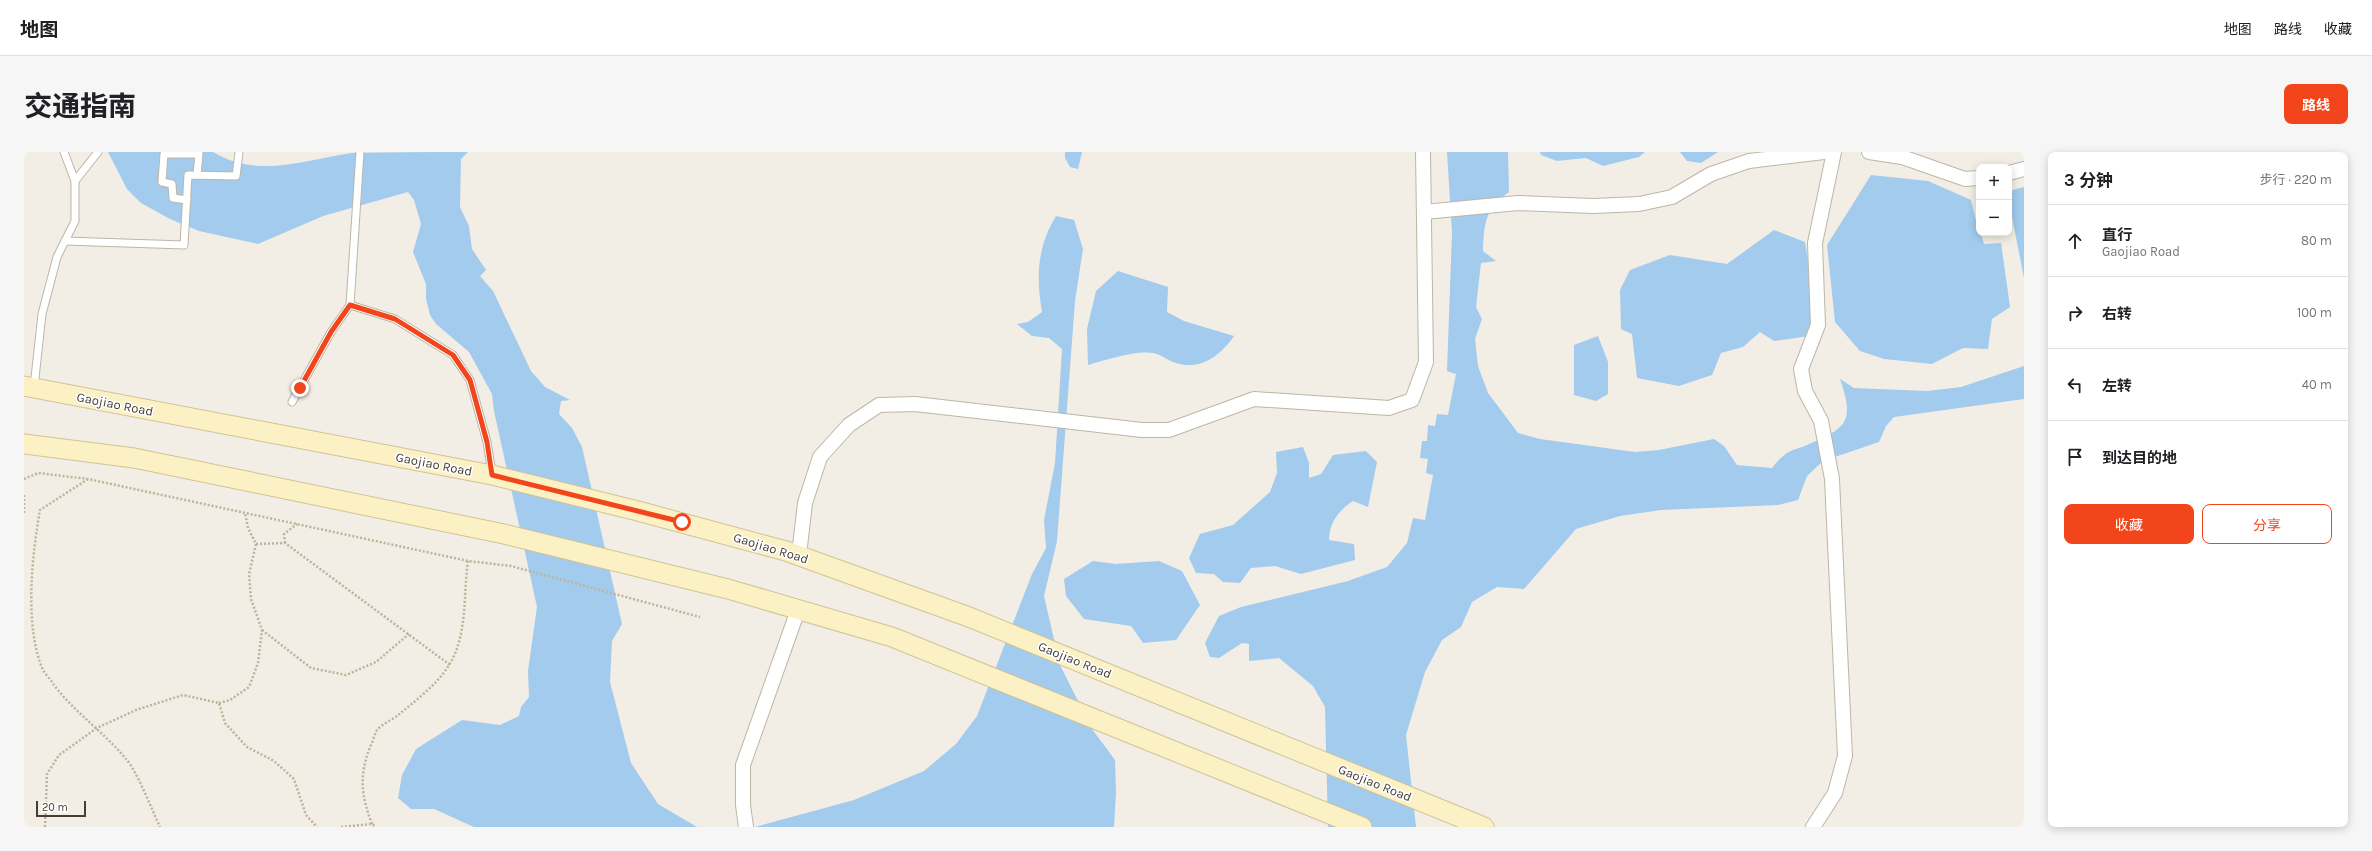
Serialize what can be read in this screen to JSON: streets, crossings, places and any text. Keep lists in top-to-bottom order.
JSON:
{
  "streets": {
    "main road": ["Gaojiao Road"]
  },
  "scale_bar": "20 m",
  "page": {
    "header": "地图",
    "nav": ["地图", "路线", "收藏"],
    "title": "交通指南",
    "buttons": [
      "路线",
      ["收藏", "分享"]
    ],
    "heading": ["3 分钟", "步行 · 220 m"],
    "map_buttons": ["+", "−"],
    "list": [
      ["直行", "Gaojiao Road", "80 m"],
      ["右转", "100 m"],
      ["左转", "40 m"],
      "到达目的地"
    ],
    "scale": "20 m"
  }
}
